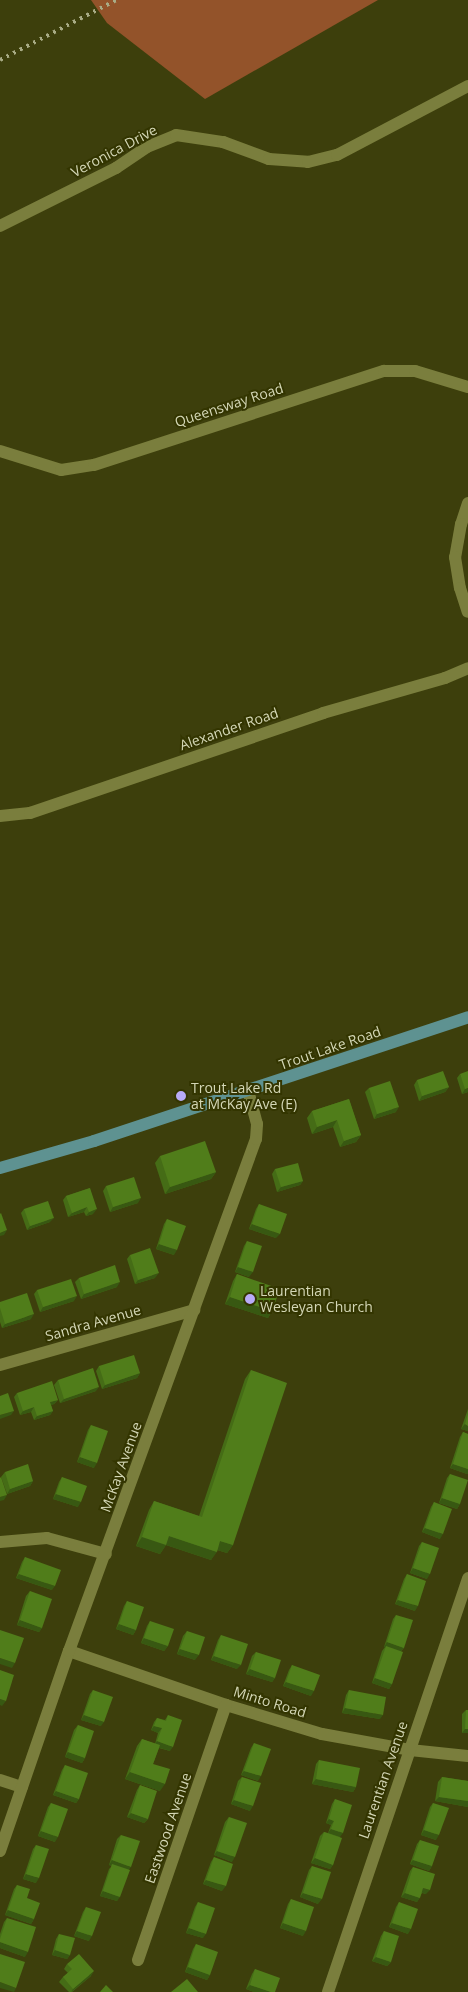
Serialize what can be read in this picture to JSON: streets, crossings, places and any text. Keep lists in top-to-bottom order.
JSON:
{
  "streets": {
    "main road": ["Trout Lake Road"],
    "street": [
      "Veronica Drive",
      "Queensway Road",
      "Alexander Road",
      "Sandra Avenue",
      "McKay Avenue",
      "Minto Road",
      "Laurentian Avenue",
      "Eastwood Avenue"
    ]
  },
  "crossings": [
    ["Trout Lake Road", "McKay Avenue"],
    ["Sandra Avenue", "McKay Avenue"],
    ["McKay Avenue", "Minto Road"],
    ["Minto Road", "Laurentian Avenue"],
    ["Minto Road", "Eastwood Avenue"]
  ],
  "places": ["Trout Lake Rd at McKay Ave (E)", "Laurentian Wesleyan Church"]
}
